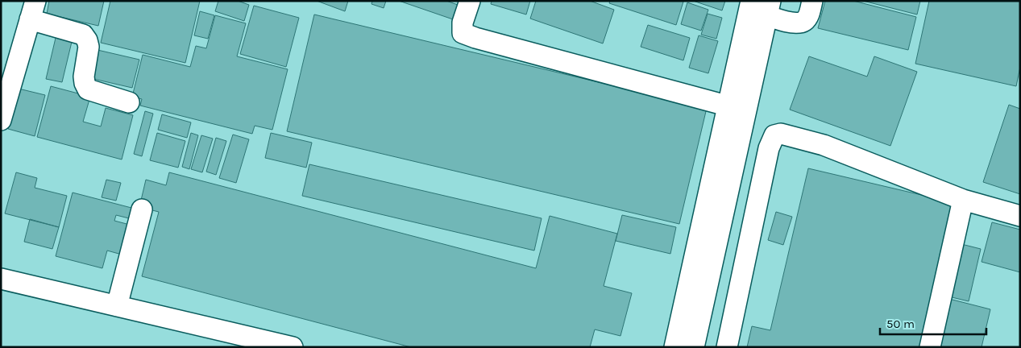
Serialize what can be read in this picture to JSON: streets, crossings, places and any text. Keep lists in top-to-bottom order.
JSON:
{
  "scale_bar": "50 m"
}
